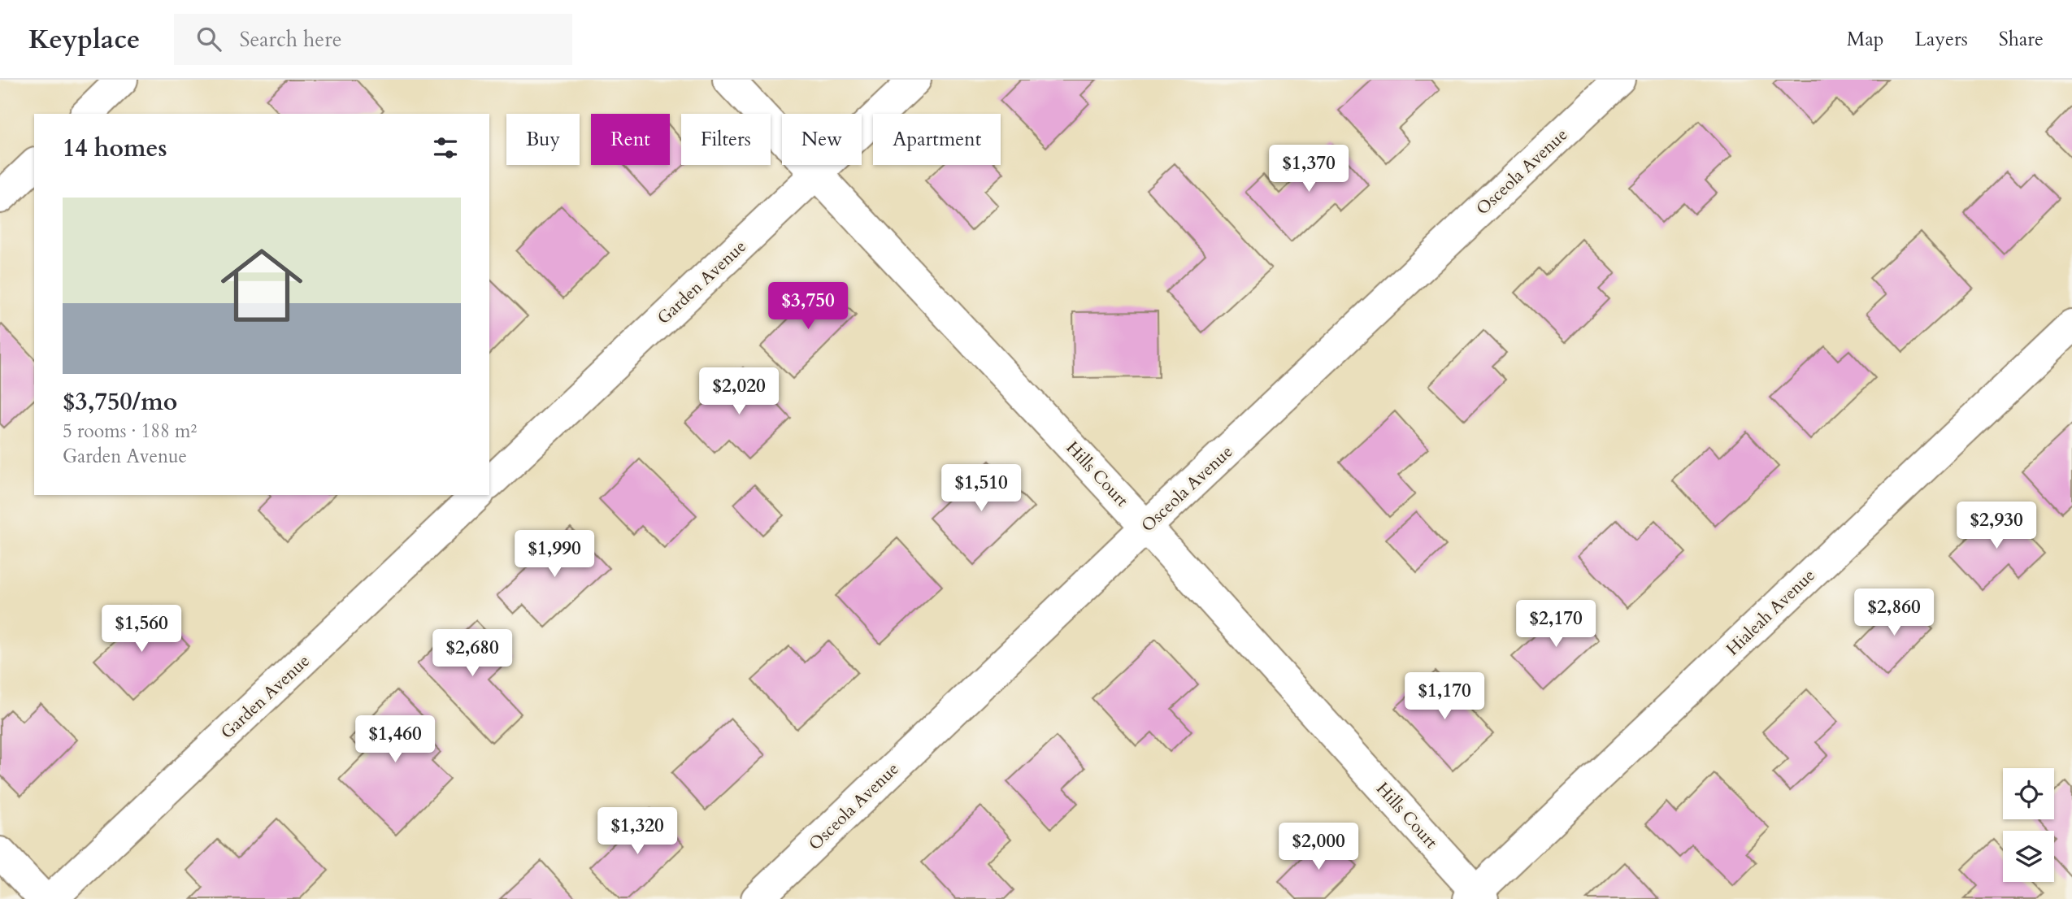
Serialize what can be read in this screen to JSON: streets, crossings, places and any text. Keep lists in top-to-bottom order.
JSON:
{
  "streets": {
    "street": [
      "Osceola Avenue",
      "Garden Avenue",
      "Hills Court",
      "Hialeah Avenue"
    ]
  },
  "crossings": [
    ["Osceola Avenue", "Hills Court"],
    ["Garden Avenue", "Hills Court"],
    ["Hills Court", "Hialeah Avenue"]
  ],
  "page": {
    "header": "Keyplace",
    "search": "Search here",
    "nav": ["Map", "Layers", "Share"],
    "chip": [
      "Buy",
      "Rent",
      "Filters",
      "New",
      "Apartment"
    ],
    "heading": "14 homes",
    "price": [
      "$1,370",
      "$3,750",
      "$2,020",
      "$1,510",
      "$2,930",
      "$1,990",
      "$2,860",
      "$2,170",
      "$1,560",
      "$2,680",
      "$1,170",
      "$1,460",
      "$1,320",
      "$2,000"
    ],
    "list": [
      {
        "name": "$3,750/mo",
        "note": "5 rooms · 188 m² · Garden Avenue"
      }
    ]
  }
}
